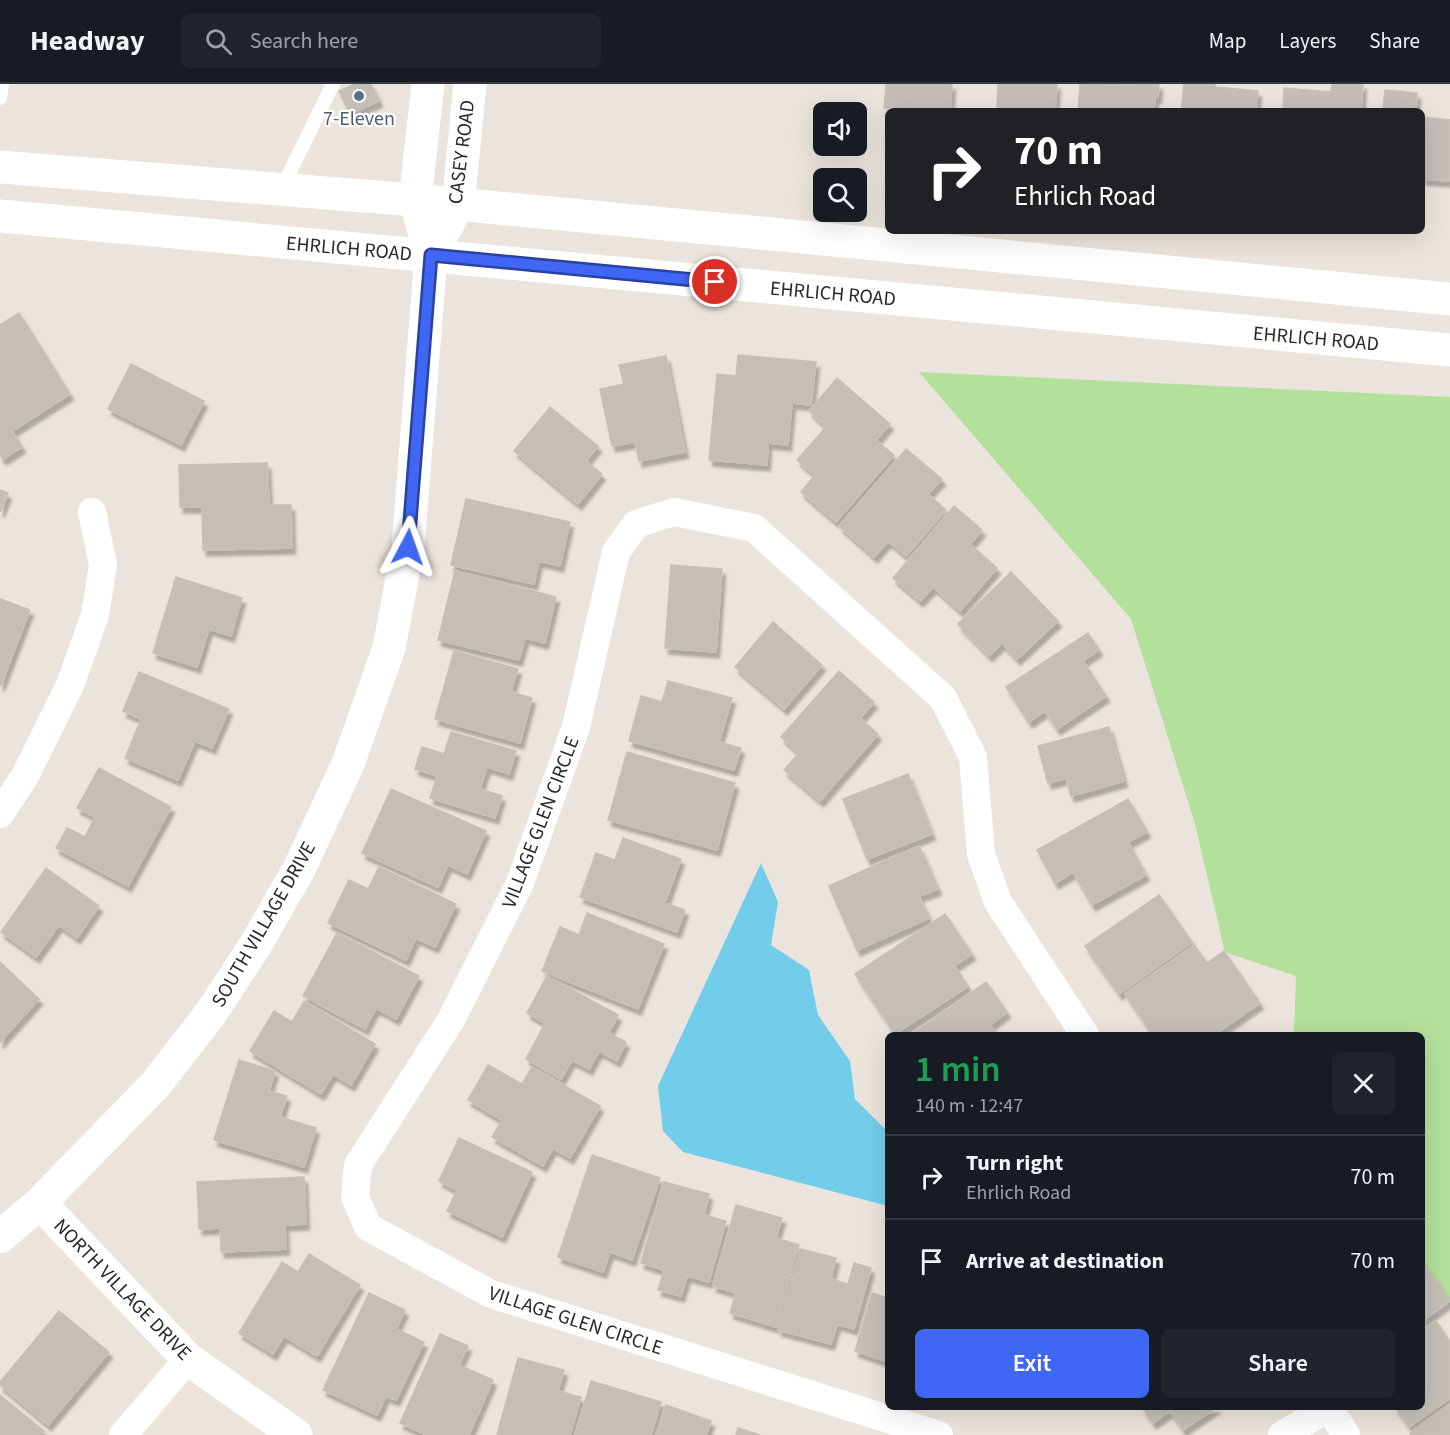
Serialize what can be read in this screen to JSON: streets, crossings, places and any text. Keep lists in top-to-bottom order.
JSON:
{
  "streets": {
    "main road": [
      "CASEY ROAD",
      "EHRLICH ROAD",
      "SOUTH VILLAGE DRIVE",
      "NORTH VILLAGE DRIVE"
    ],
    "street": ["VILLAGE GLEN CIRCLE"]
  },
  "crossings": [
    ["CASEY ROAD", "EHRLICH ROAD"],
    ["CASEY ROAD", "SOUTH VILLAGE DRIVE"],
    ["EHRLICH ROAD", "SOUTH VILLAGE DRIVE"],
    ["SOUTH VILLAGE DRIVE", "NORTH VILLAGE DRIVE"]
  ],
  "places": ["7-Eleven"],
  "page": {
    "header": "Headway",
    "search": "Search here",
    "nav": ["Map", "Layers", "Share"],
    "turn": ["70 m", "Ehrlich Road"],
    "heading": ["1 min", "140 m · 12:47"],
    "list": [
      {
        "name": "Turn right",
        "note": "Ehrlich Road",
        "value": "70 m"
      },
      {
        "name": "Arrive at destination",
        "value": "70 m"
      }
    ],
    "buttons": ["Exit", "Share"]
  }
}
